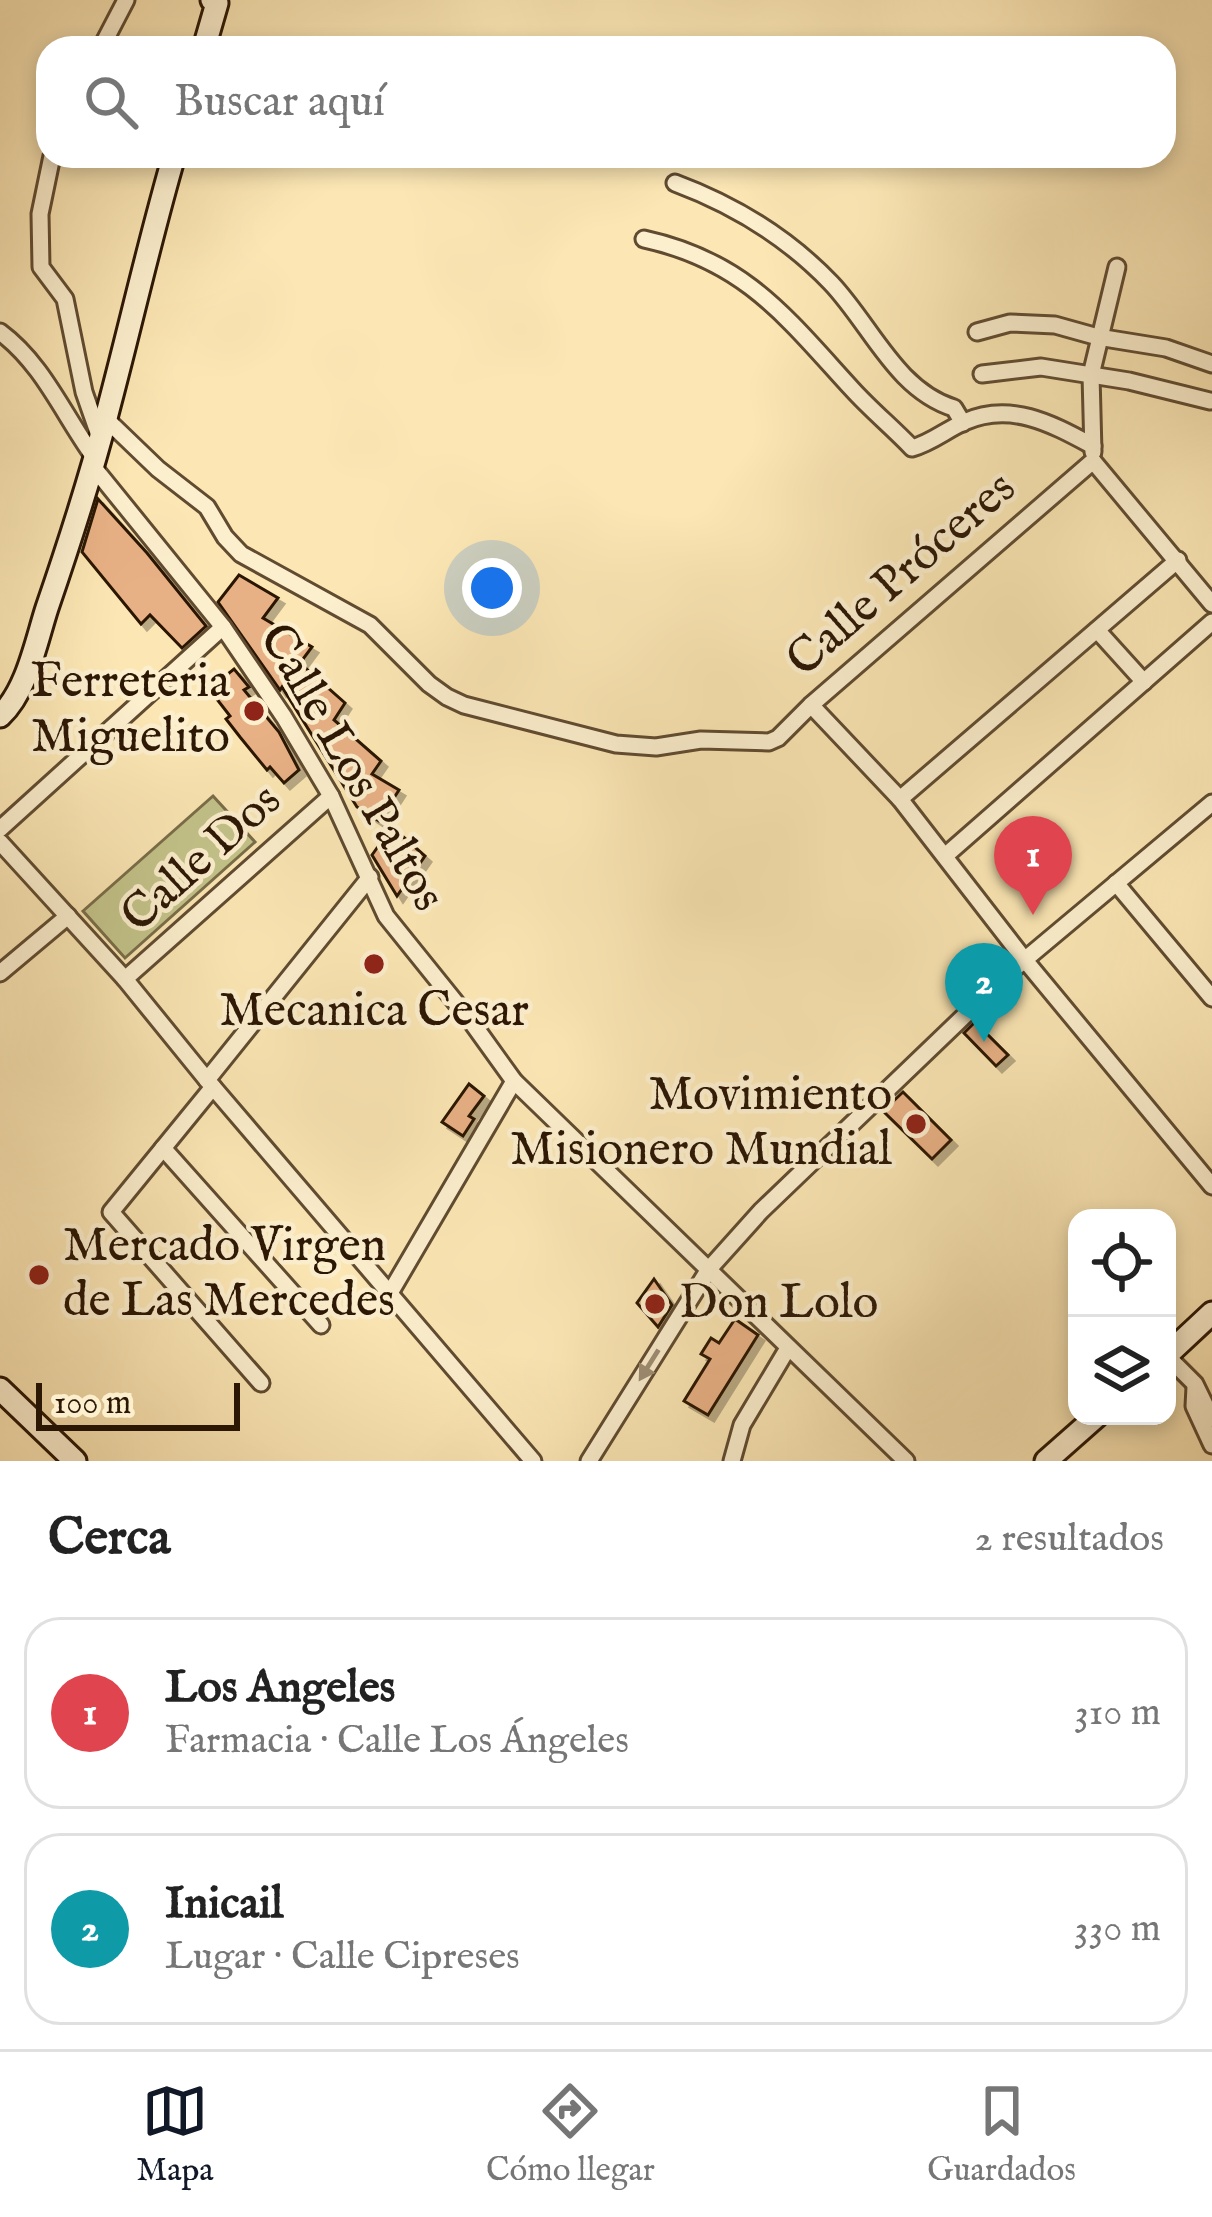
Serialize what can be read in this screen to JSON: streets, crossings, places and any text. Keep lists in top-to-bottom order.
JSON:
{
  "streets": {
    "street": ["Calle Próceres", "Calle Los Paltos", "Calle Dos"]
  },
  "crossings": [
    ["Calle Próceres", "Calle Los Paltos"],
    ["Calle Los Paltos", "Calle Dos"]
  ],
  "places": [
    "Ferreteria Miguelito",
    "Mecanica Cesar",
    "Movimiento Misionero Mundial",
    "Mercado Virgen de Las Mercedes",
    "Don Lolo"
  ],
  "scale_bar": "100 m",
  "page": {
    "search": "Buscar aquí",
    "pins": ["1", "2"],
    "scale": "100 m",
    "heading": ["Cerca", "2 resultados"],
    "list": [
      {
        "mark": "1",
        "name": "Los Angeles",
        "note": "Farmacia · Calle Los Ángeles",
        "value": "310 m"
      },
      {
        "mark": "2",
        "name": "Inicail",
        "note": "Lugar · Calle Cipreses",
        "value": "330 m"
      }
    ],
    "nav": ["Mapa", "Cómo llegar", "Guardados"]
  }
}
